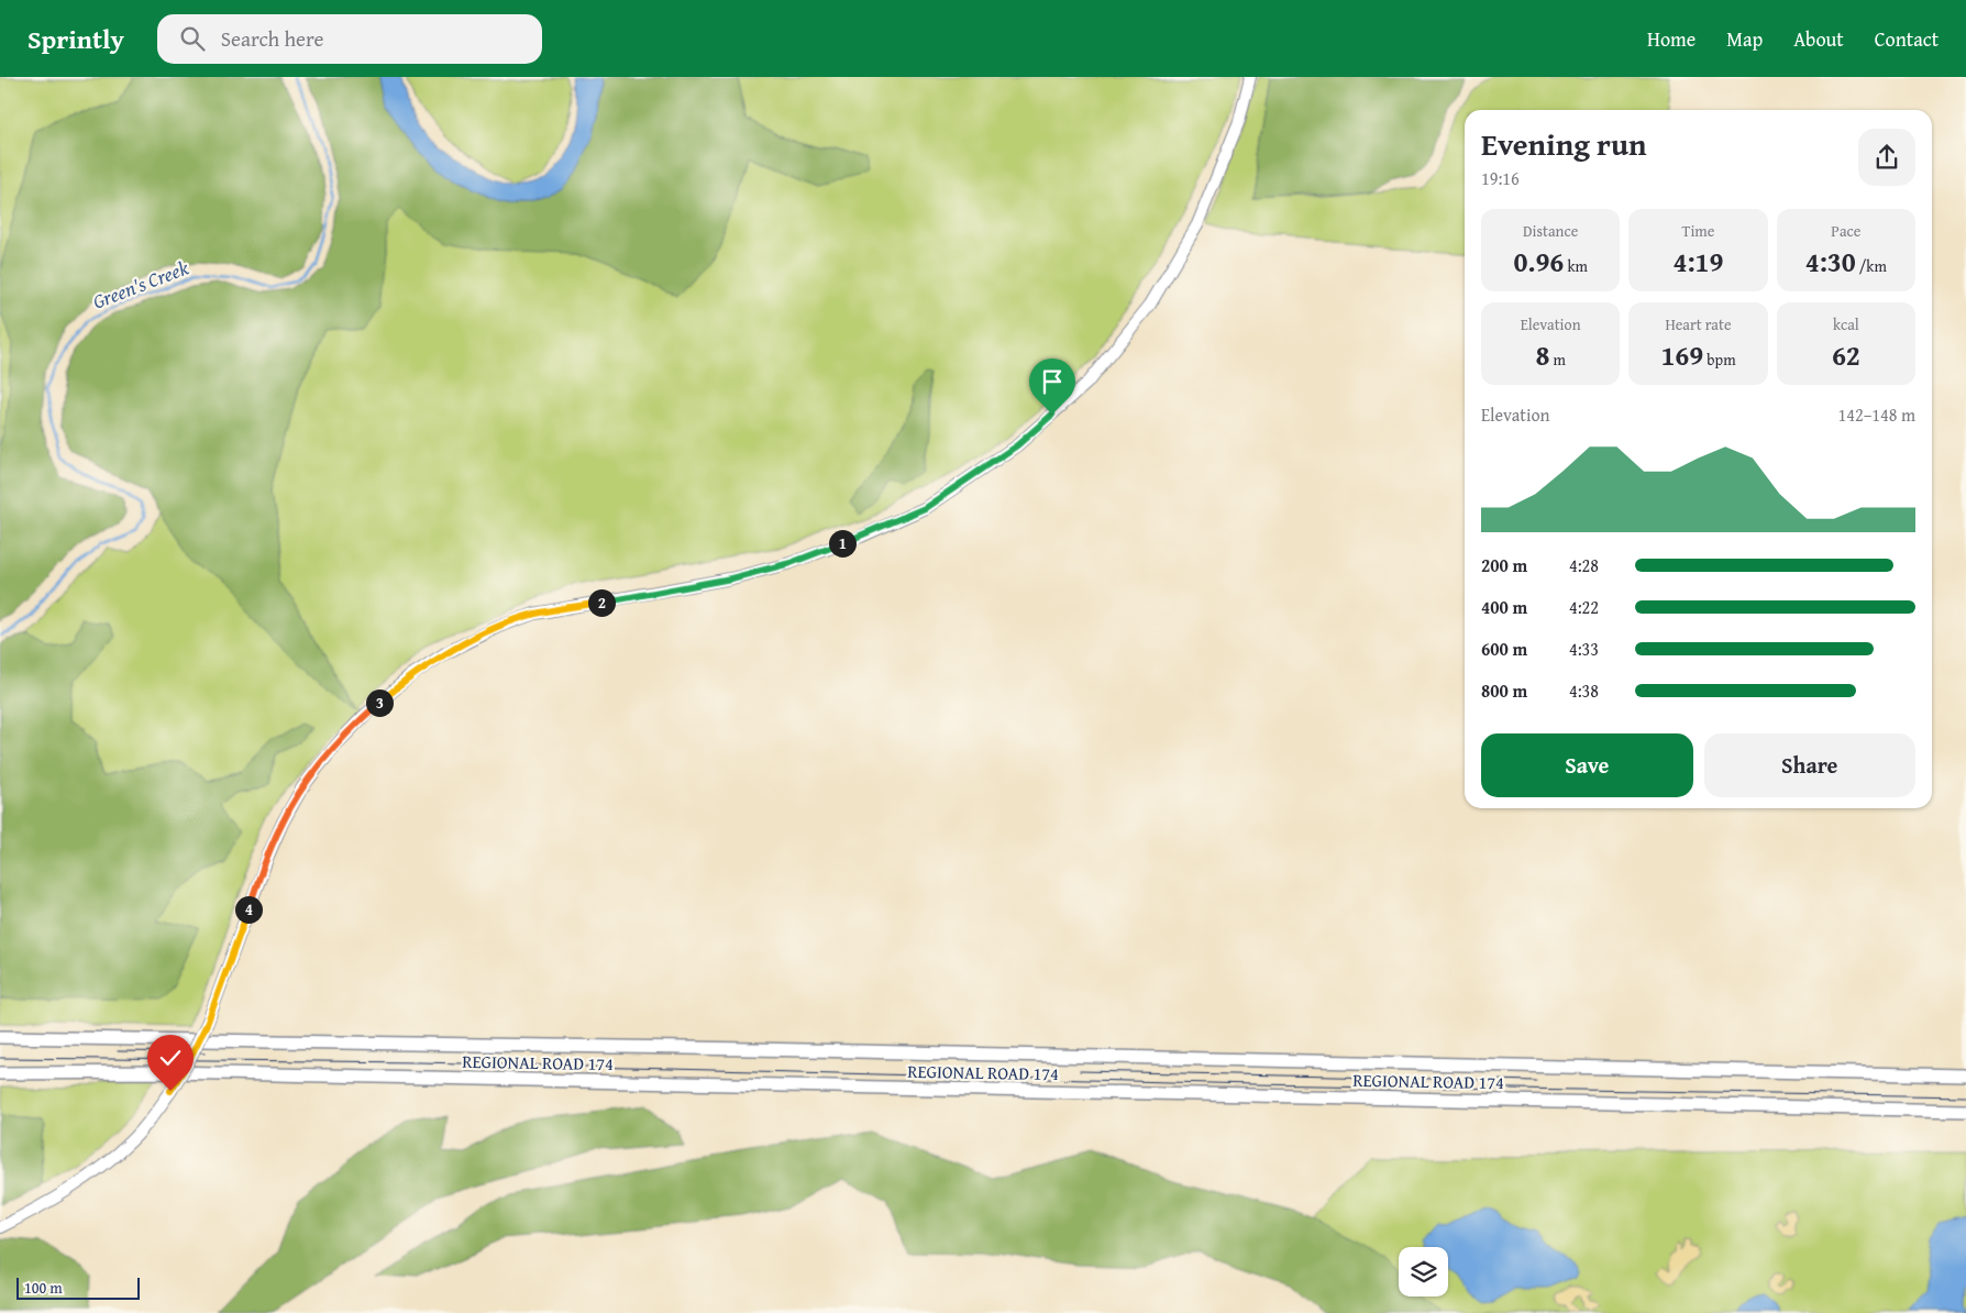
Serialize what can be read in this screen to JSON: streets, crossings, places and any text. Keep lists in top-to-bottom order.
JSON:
{
  "streets": {
    "highway": ["REGIONAL ROAD 174"]
  },
  "water": ["Green's Creek"],
  "scale_bar": "100 m",
  "page": {
    "header": "Sprintly",
    "search": "Search here",
    "nav": [
      "Home",
      "Map",
      "About",
      "Contact"
    ],
    "heading": ["Evening run", "19:16"],
    "stats": [
      ["Distance", "0.96 km"],
      ["Time", "4:19"],
      ["Pace", "4:30 /km"],
      ["Elevation", "8 m"],
      ["Heart rate", "169 bpm"],
      ["kcal", "62"]
    ],
    "chart": ["Elevation", "142–148 m"],
    "pins": [
      "1",
      "2",
      "3",
      "4"
    ],
    "list": [
      {
        "name": "200 m",
        "note": "4:28"
      },
      {
        "name": "400 m",
        "note": "4:22"
      },
      {
        "name": "600 m",
        "note": "4:33"
      },
      {
        "name": "800 m",
        "note": "4:38"
      }
    ],
    "buttons": ["Save", "Share"],
    "scale": "100 m"
  }
}
